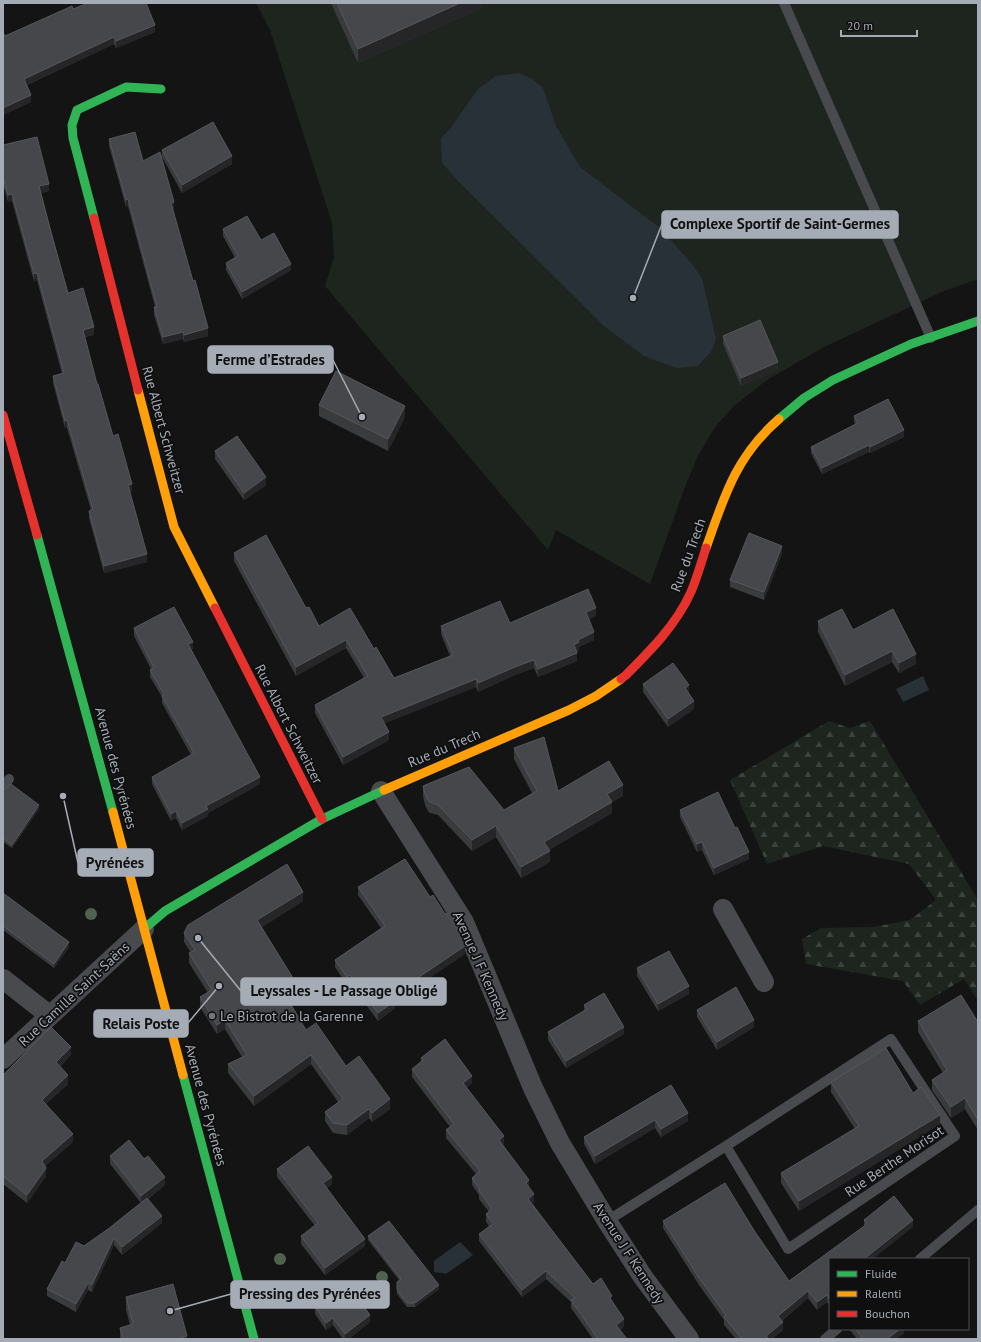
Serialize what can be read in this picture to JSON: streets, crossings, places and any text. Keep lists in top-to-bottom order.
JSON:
{
  "streets": {
    "street": [
      "Rue Albert Schweitzer",
      "Rue du Trech",
      "Avenue des Pyrénées",
      "Avenue J F Kennedy",
      "Rue Camille Saint-Saëns"
    ],
    "lane": ["Rue Berthe Morisot"]
  },
  "crossings": [
    ["Rue du Trech", "Avenue J F Kennedy"],
    ["Avenue des Pyrénées", "Rue Camille Saint-Saëns"],
    ["Avenue J F Kennedy", "Rue Berthe Morisot"]
  ],
  "places": [
    "Complexe Sportif de Saint-Germes",
    "Ferme d’Estrades",
    "Pyrénées",
    "Leyssales - Le Passage Obligé",
    "Relais Poste",
    "Le Bistrot de la Garenne",
    "Pressing des Pyrénées"
  ],
  "legend": ["Fluide", "Ralenti", "Bouchon"],
  "scale_bar": "20 m"
}
